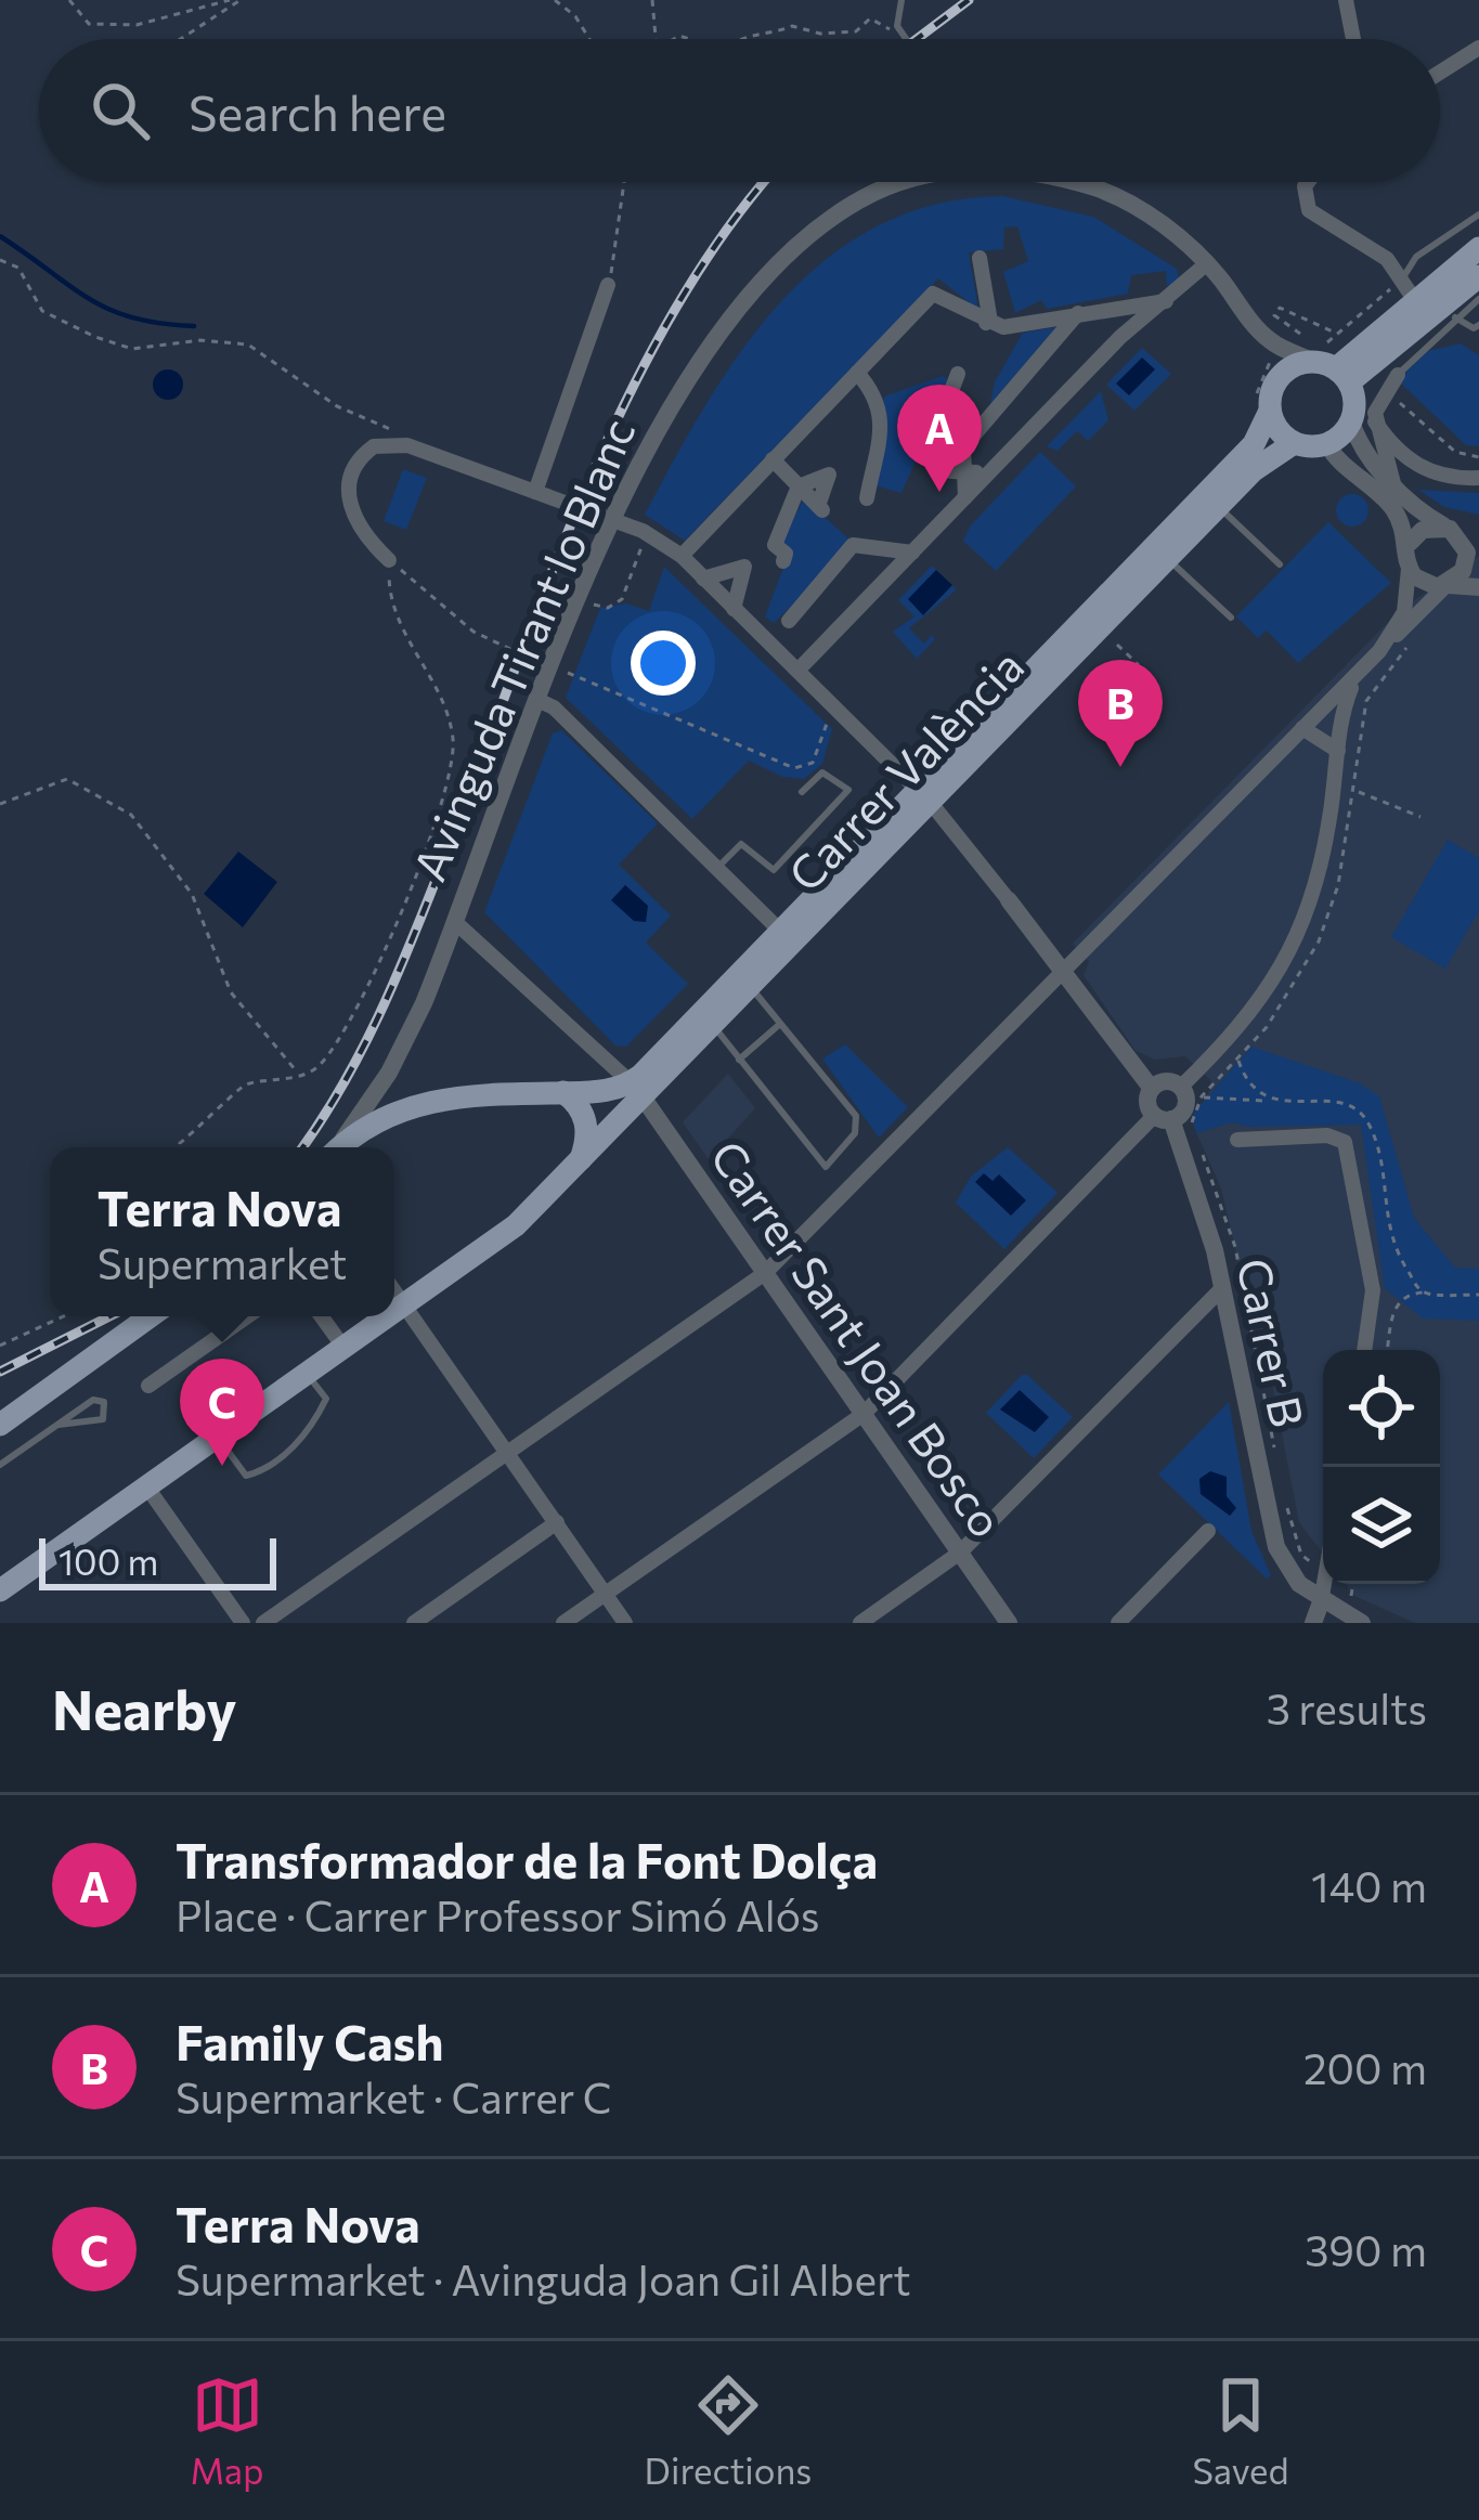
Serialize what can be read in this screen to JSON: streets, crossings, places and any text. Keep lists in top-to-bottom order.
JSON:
{
  "streets": {
    "main road": ["Carrer València"],
    "street": ["Avinguda Tirant lo Blanc", "Carrer Sant Joan Bosco", "Carrer B"]
  },
  "crossings": [
    ["Avinguda Tirant lo Blanc", "Carrer València"],
    ["Carrer València", "Carrer Sant Joan Bosco"]
  ],
  "scale_bar": "100 m",
  "page": {
    "search": "Search here",
    "pins": ["A", "B", "C"],
    "popup": ["Terra Nova", "Supermarket"],
    "scale": "100 m",
    "heading": ["Nearby", "3 results"],
    "list": [
      {
        "mark": "A",
        "name": "Transformador de la Font Dolça",
        "note": "Place · Carrer Professor Simó Alós",
        "value": "140 m"
      },
      {
        "mark": "B",
        "name": "Family Cash",
        "note": "Supermarket · Carrer C",
        "value": "200 m"
      },
      {
        "mark": "C",
        "name": "Terra Nova",
        "note": "Supermarket · Avinguda Joan Gil Albert",
        "value": "390 m"
      }
    ],
    "nav": ["Map", "Directions", "Saved"]
  }
}
